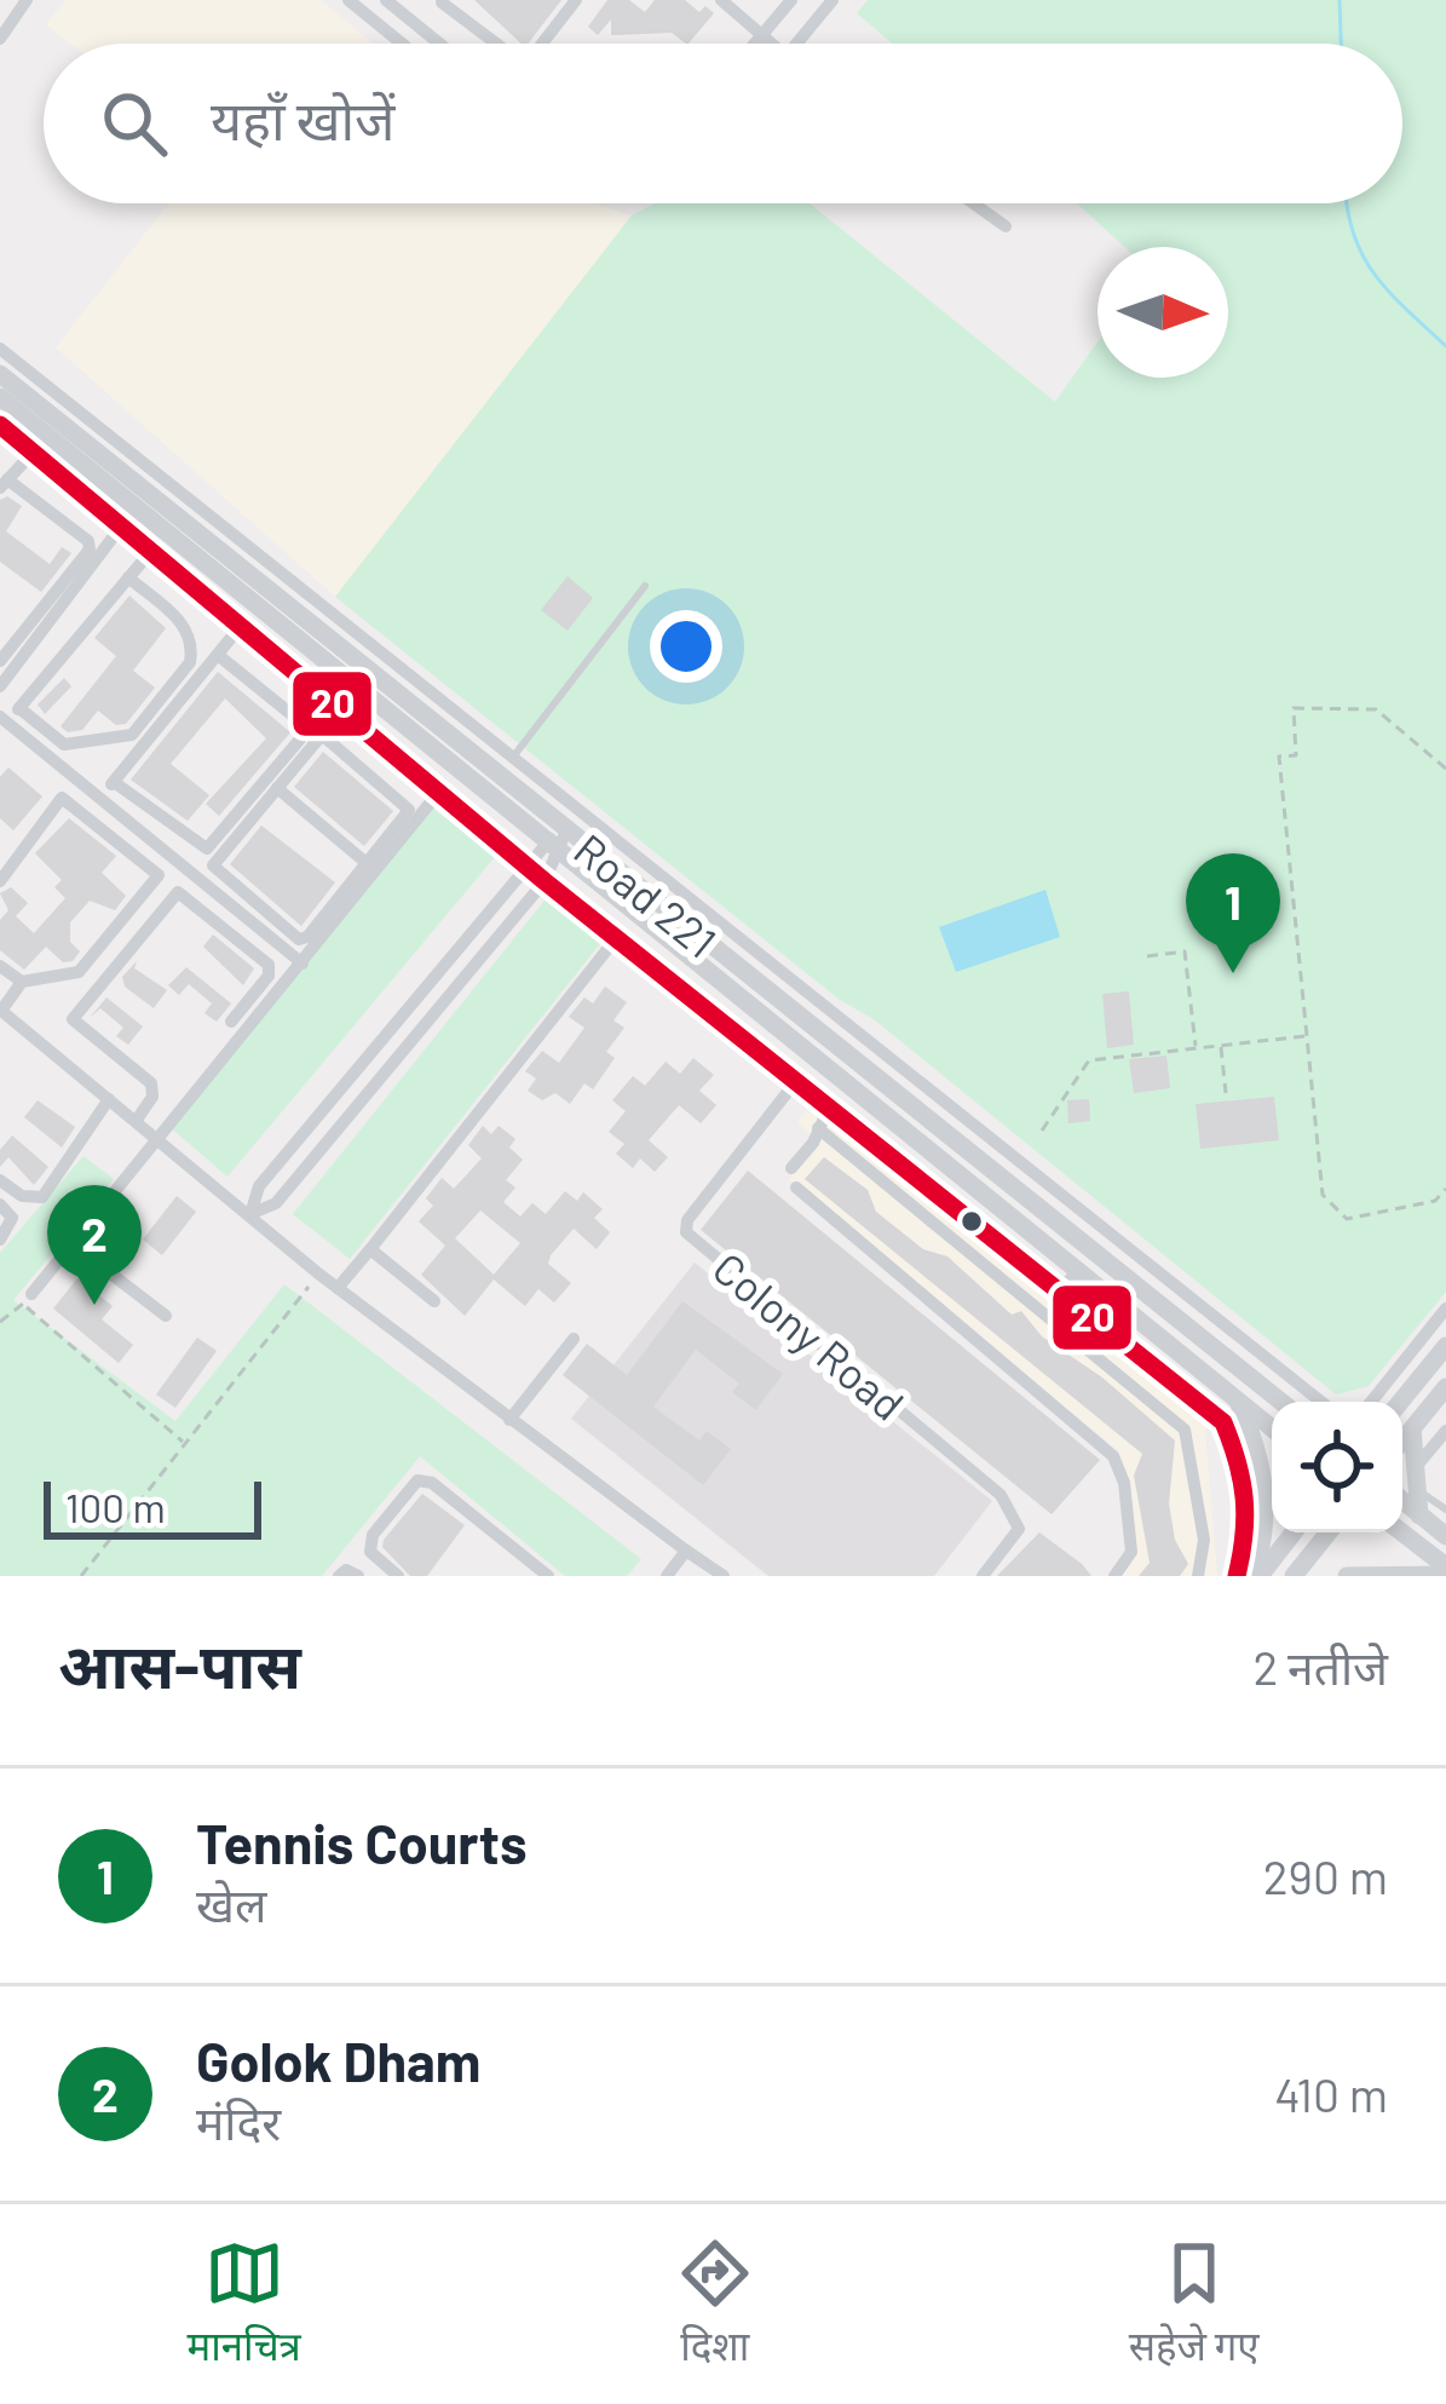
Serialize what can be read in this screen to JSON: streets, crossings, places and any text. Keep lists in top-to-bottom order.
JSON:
{
  "streets": {
    "main road": ["Road 221"],
    "street": ["Colony Road"]
  },
  "lines": ["transit line 20"],
  "scale_bar": "100 m",
  "north": "right",
  "page": {
    "search": "यहाँ खोजें",
    "pins": ["1", "2"],
    "scale": "100 m",
    "heading": ["आस-पास", "2 नतीजे"],
    "list": [
      {
        "mark": "1",
        "name": "Tennis Courts",
        "note": "खेल",
        "value": "290 m"
      },
      {
        "mark": "2",
        "name": "Golok Dham",
        "note": "मंदिर",
        "value": "410 m"
      }
    ],
    "nav": ["मानचित्र", "दिशा", "सहेजे गए"]
  }
}
